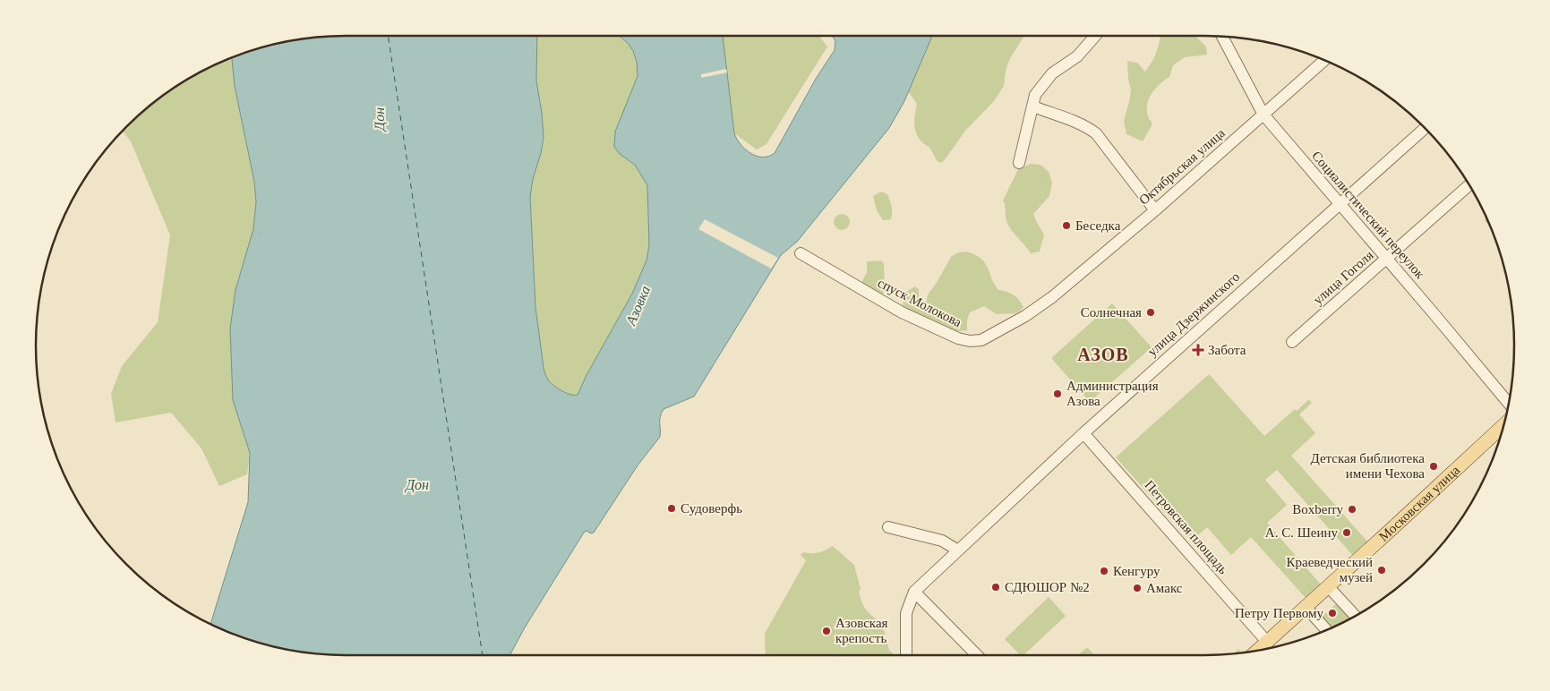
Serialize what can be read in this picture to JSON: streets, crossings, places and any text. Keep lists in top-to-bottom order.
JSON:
{
  "streets": {
    "main road": ["Московская улица"],
    "street": [
      "Октябрьская улица",
      "Социалистический переулок",
      "улица Гоголя",
      "спуск Молокова",
      "улица Дзержинского",
      "Петровская площадь"
    ]
  },
  "crossings": [
    ["Октябрьская улица", "Социалистический переулок"],
    ["Октябрьская улица", "спуск Молокова"],
    ["Социалистический переулок", "улица Гоголя"],
    ["Социалистический переулок", "улица Дзержинского"],
    ["улица Дзержинского", "Петровская площадь"],
    ["Московская улица", "Петровская площадь"]
  ],
  "districts": ["АЗОВ"],
  "water": ["Дон", "Азовка"],
  "places": {
    "other": [
      "Беседка",
      "Солнечная",
      "Администрация Азова",
      "Детская библиотека имени Чехова",
      "Судоверфь",
      "Boxberry",
      "А. С. Шеину",
      "Краеведческий музей",
      "Кенгуру",
      "СДЮШОР №2",
      "Амакс",
      "Петру Первому",
      "Азовская крепость"
    ],
    "health": ["Забота"]
  }
}
